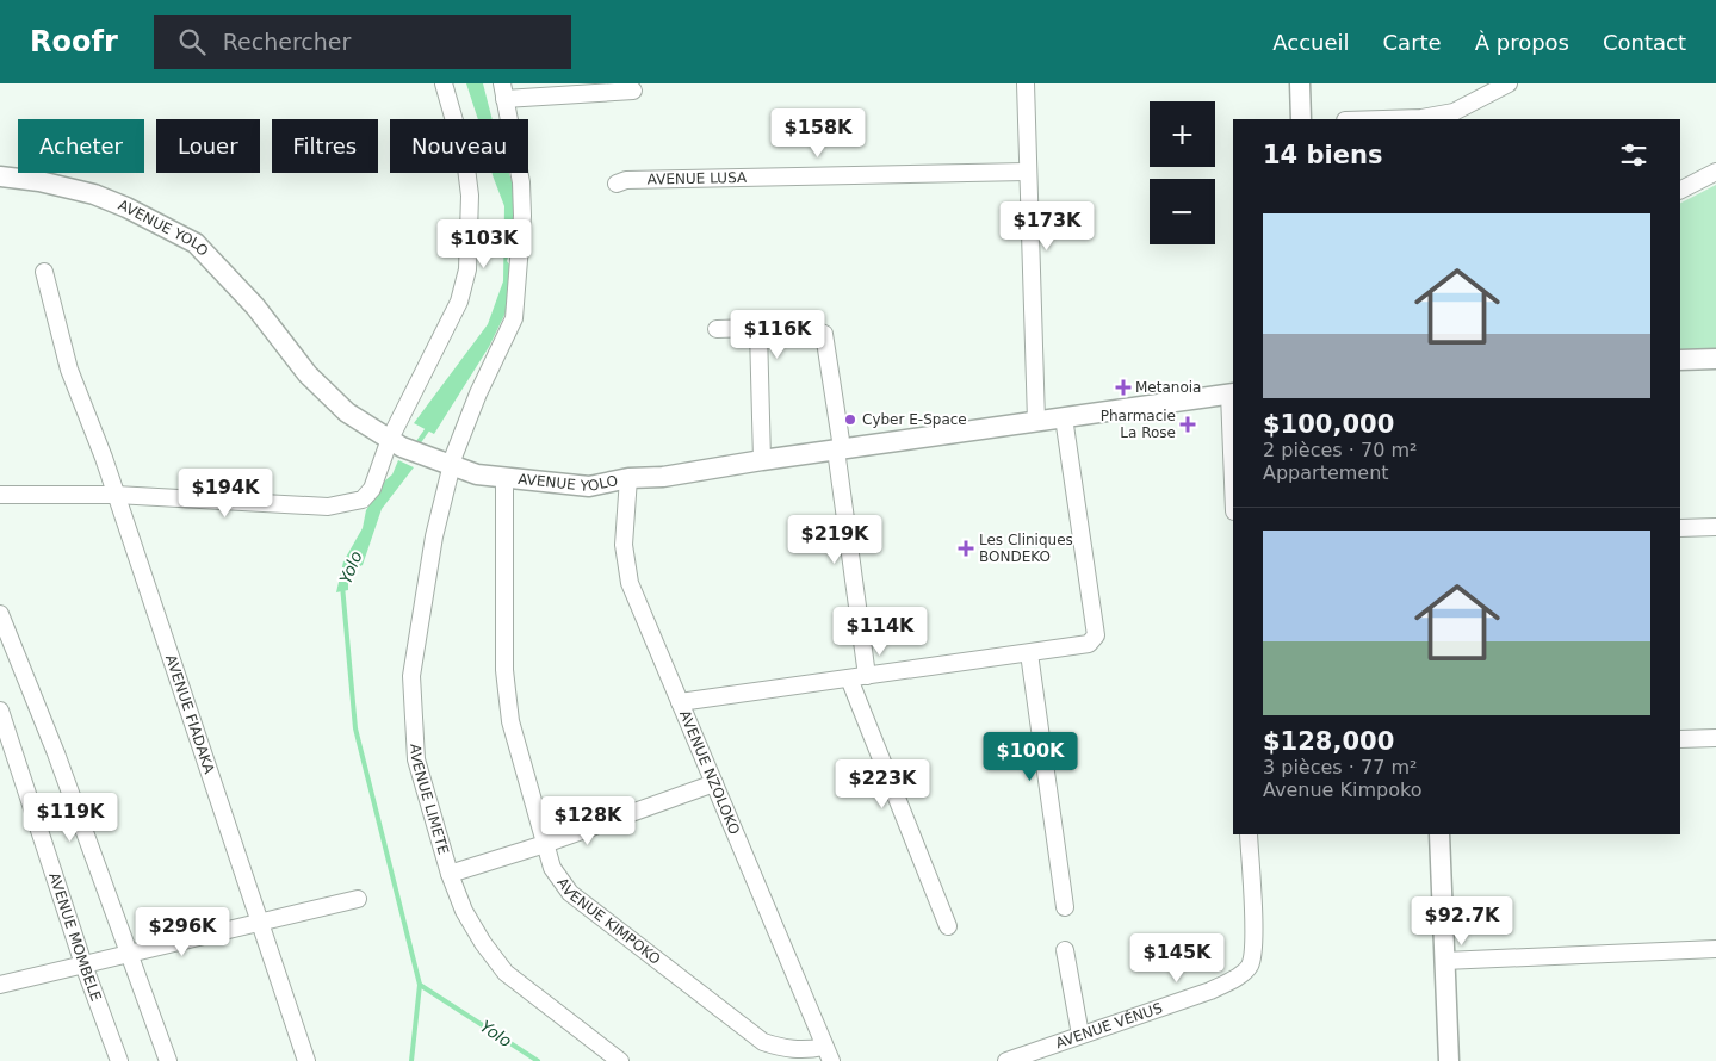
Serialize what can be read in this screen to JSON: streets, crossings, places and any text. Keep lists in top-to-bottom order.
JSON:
{
  "streets": {
    "street": [
      "AVENUE LUSA",
      "AVENUE YOLO",
      "AVENUE FIADAKA",
      "AVENUE NZOLOKO",
      "AVENUE LIMETE",
      "AVENUE KIMPOKO",
      "AVENUE MOMBELE",
      "AVENUE VÉNUS"
    ]
  },
  "crossings": [
    ["AVENUE YOLO", "AVENUE NZOLOKO"],
    ["AVENUE YOLO", "AVENUE LIMETE"],
    ["AVENUE YOLO", "AVENUE KIMPOKO"],
    ["AVENUE NZOLOKO", "AVENUE KIMPOKO"]
  ],
  "water": ["Yolo"],
  "places": {
    "health": ["Metanoia", "Pharmacie La Rose", "Les Cliniques BONDEKO"],
    "other": ["Cyber E-Space"]
  },
  "page": {
    "header": "Roofr",
    "search": "Rechercher",
    "nav": [
      "Accueil",
      "Carte",
      "À propos",
      "Contact"
    ],
    "map_buttons": ["+", "−"],
    "price": [
      "$158K",
      "$173K",
      "$103K",
      "$116K",
      "$194K",
      "$219K",
      "$114K",
      "$100K",
      "$223K",
      "$119K",
      "$128K",
      "$92.7K",
      "$296K",
      "$145K"
    ],
    "chip": [
      "Acheter",
      "Louer",
      "Filtres",
      "Nouveau"
    ],
    "heading": "14 biens",
    "list": [
      {
        "name": "$100,000",
        "note": "2 pièces · 70 m² · Appartement"
      },
      {
        "name": "$128,000",
        "note": "3 pièces · 77 m² · Avenue Kimpoko"
      }
    ]
  }
}
